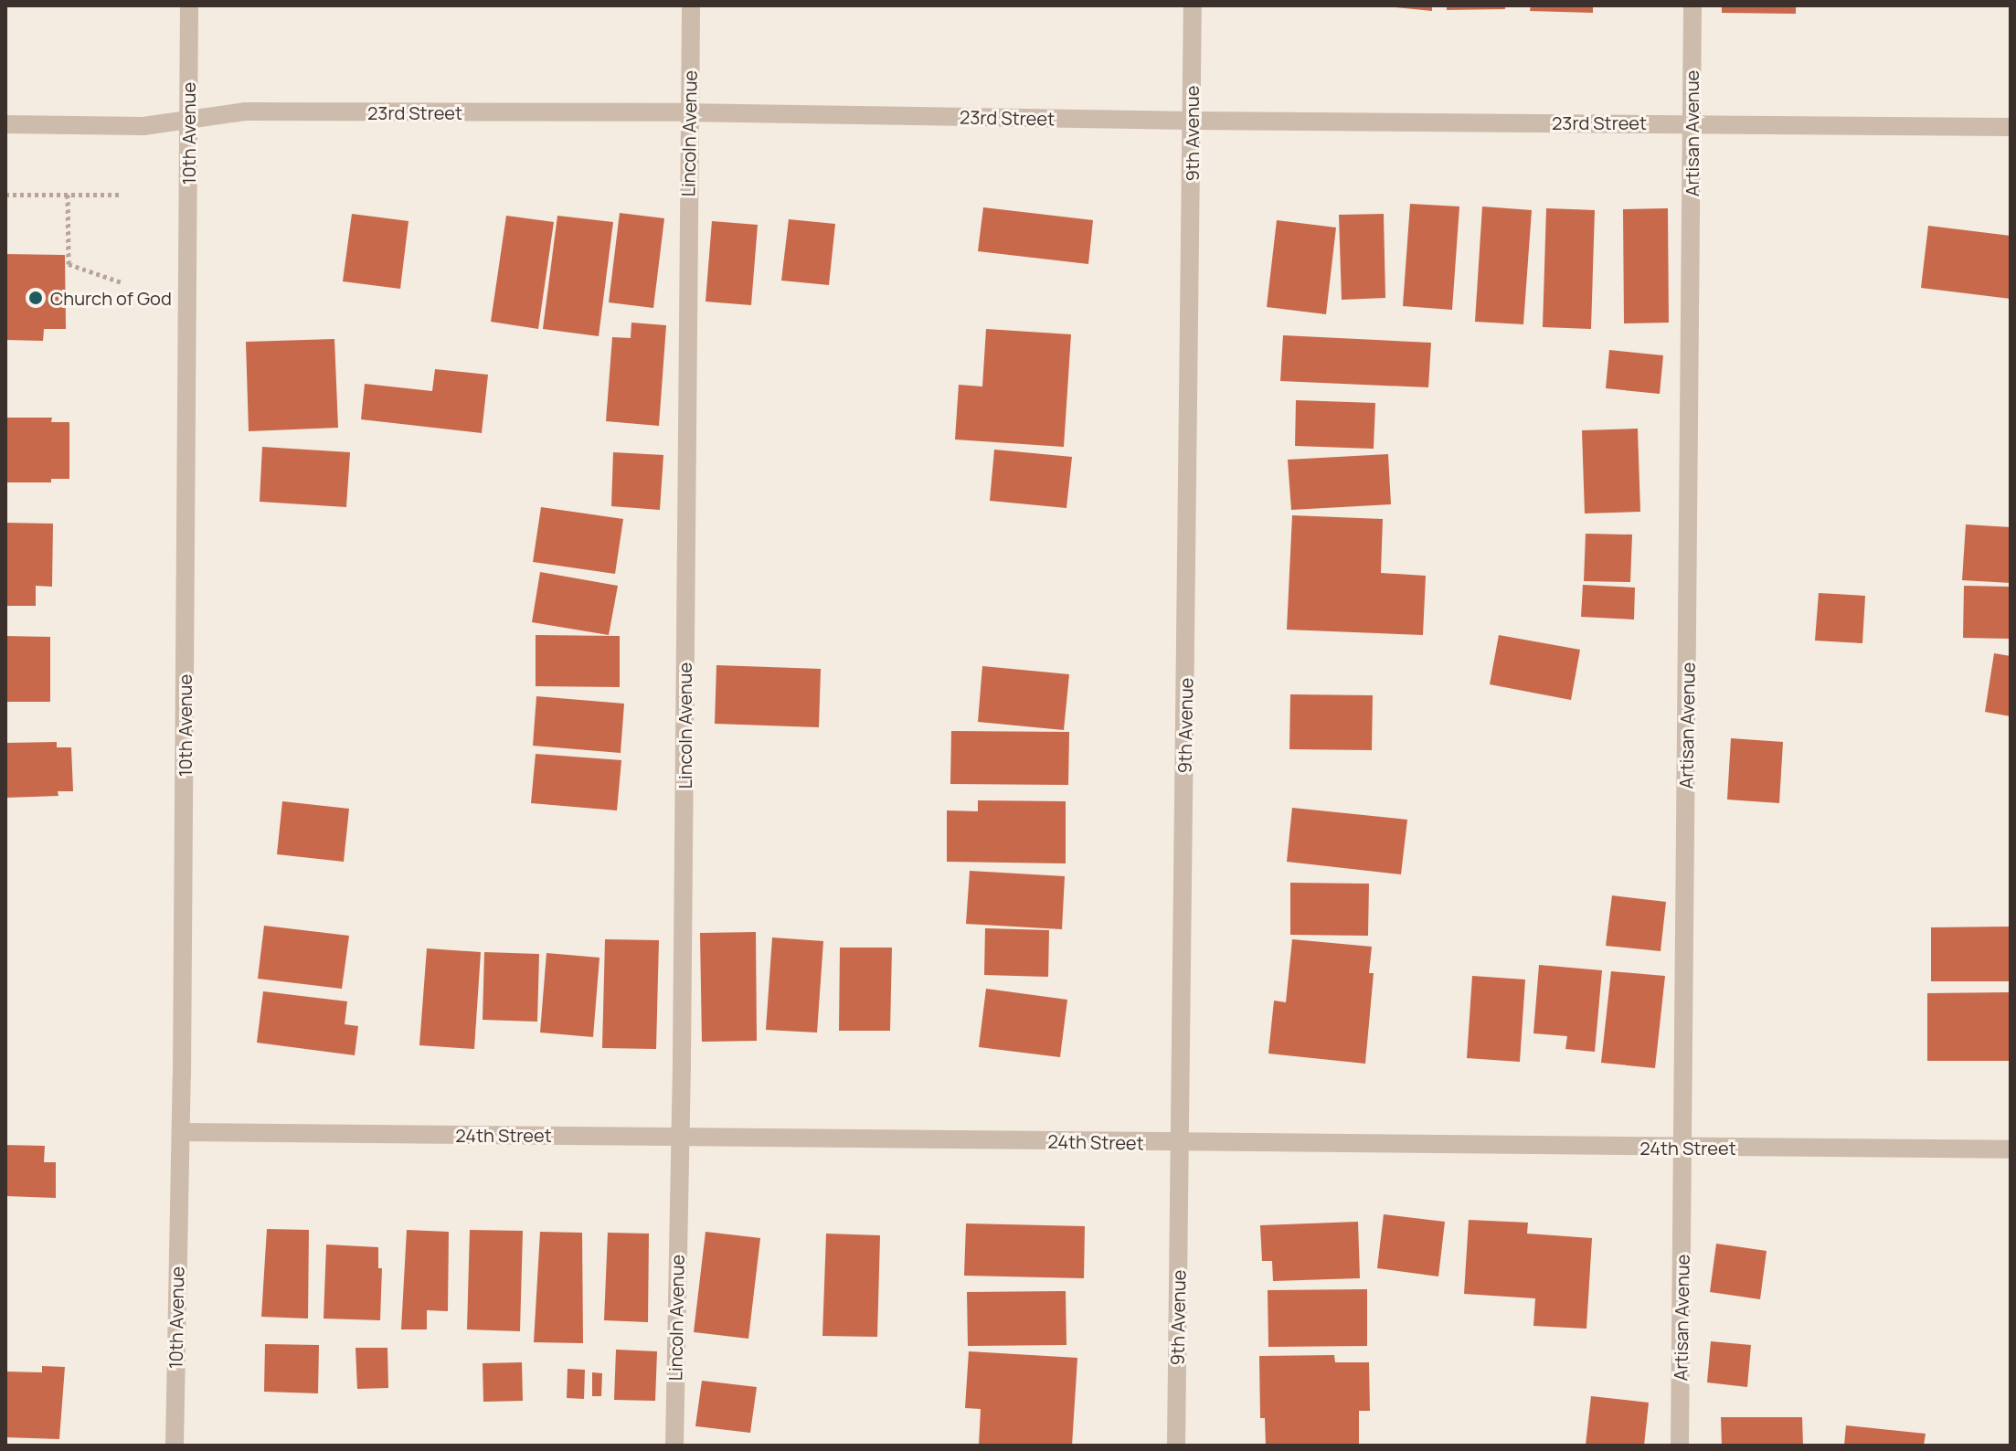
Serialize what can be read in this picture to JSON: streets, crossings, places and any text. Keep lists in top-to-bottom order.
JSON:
{
  "streets": {
    "street": [
      "23rd Street",
      "10th Avenue",
      "Lincoln Avenue",
      "9th Avenue",
      "Artisan Avenue",
      "24th Street"
    ]
  },
  "crossings": [
    ["23rd Street", "10th Avenue"],
    ["23rd Street", "Lincoln Avenue"],
    ["23rd Street", "9th Avenue"],
    ["23rd Street", "Artisan Avenue"],
    ["10th Avenue", "24th Street"],
    ["Lincoln Avenue", "24th Street"],
    ["9th Avenue", "24th Street"],
    ["Artisan Avenue", "24th Street"]
  ],
  "places": ["Church of God"]
}
